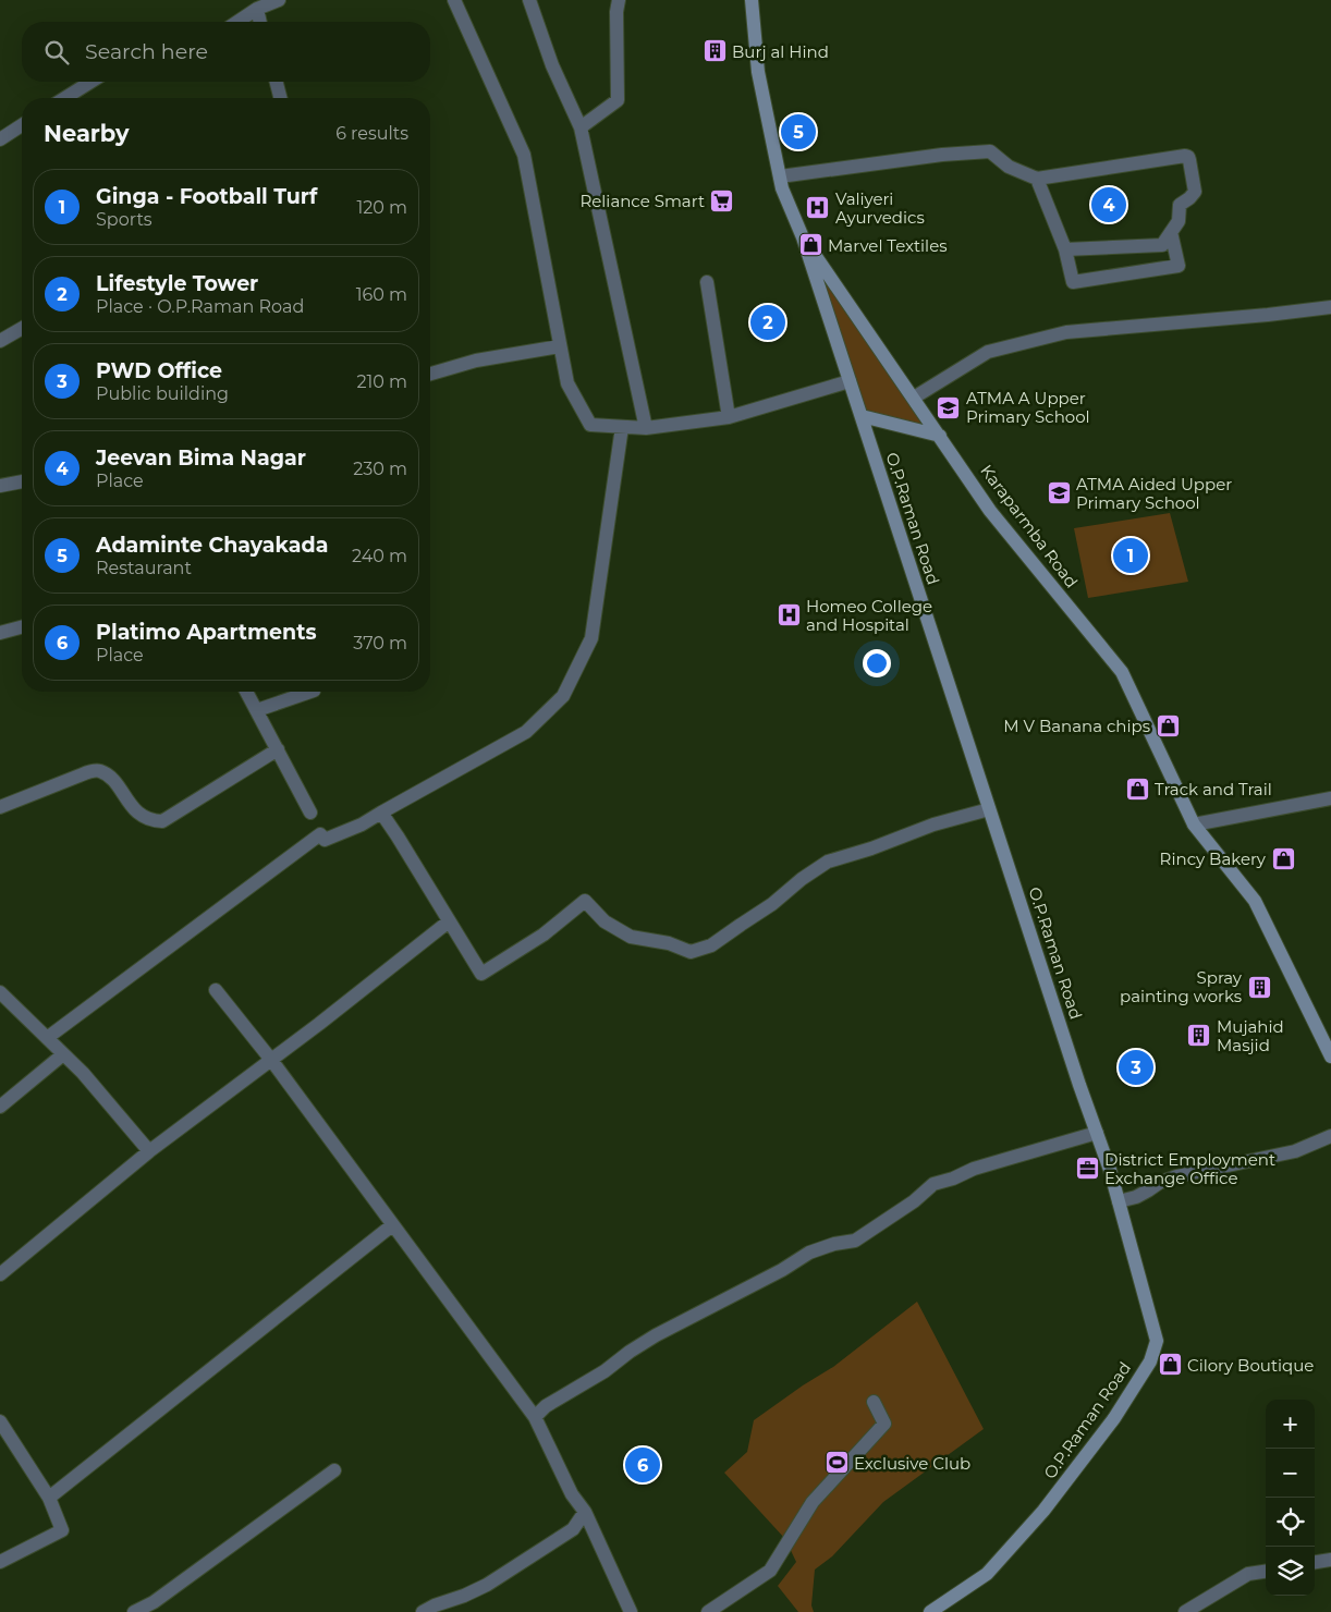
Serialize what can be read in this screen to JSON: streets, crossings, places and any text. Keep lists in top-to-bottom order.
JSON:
{
  "streets": {
    "street": ["O.P.Raman Road", "Karaparmba Road"]
  },
  "crossings": [
    ["O.P.Raman Road", "Karaparmba Road"]
  ],
  "places": {
    "building": ["Burj al Hind", "Spray painting works", "Mujahid Masjid"],
    "supermarket": ["Reliance Smart"],
    "hospital": ["Valiyeri Ayurvedics", "Homeo College and Hospital"],
    "shop": [
      "Marvel Textiles",
      "M V Banana chips",
      "Track and Trail",
      "Rincy Bakery",
      "Cilory Boutique"
    ],
    "school or university": ["ATMA A Upper Primary School", "ATMA Aided Upper Primary School"],
    "office": ["District Employment Exchange Office"],
    "sports": ["Exclusive Club"]
  },
  "page": {
    "search": "Search here",
    "heading": ["Nearby", "6 results"],
    "pins": [
      "5",
      "4",
      "2",
      "1",
      "3",
      "6"
    ],
    "list": [
      {
        "mark": "1",
        "name": "Ginga - Football Turf",
        "note": "Sports",
        "value": "120 m"
      },
      {
        "mark": "2",
        "name": "Lifestyle Tower",
        "note": "Place · O.P.Raman Road",
        "value": "160 m"
      },
      {
        "mark": "3",
        "name": "PWD Office",
        "note": "Public building",
        "value": "210 m"
      },
      {
        "mark": "4",
        "name": "Jeevan Bima Nagar",
        "note": "Place",
        "value": "230 m"
      },
      {
        "mark": "5",
        "name": "Adaminte Chayakada",
        "note": "Restaurant",
        "value": "240 m"
      },
      {
        "mark": "6",
        "name": "Platimo Apartments",
        "note": "Place",
        "value": "370 m"
      }
    ],
    "map_buttons": ["+", "−"]
  }
}
